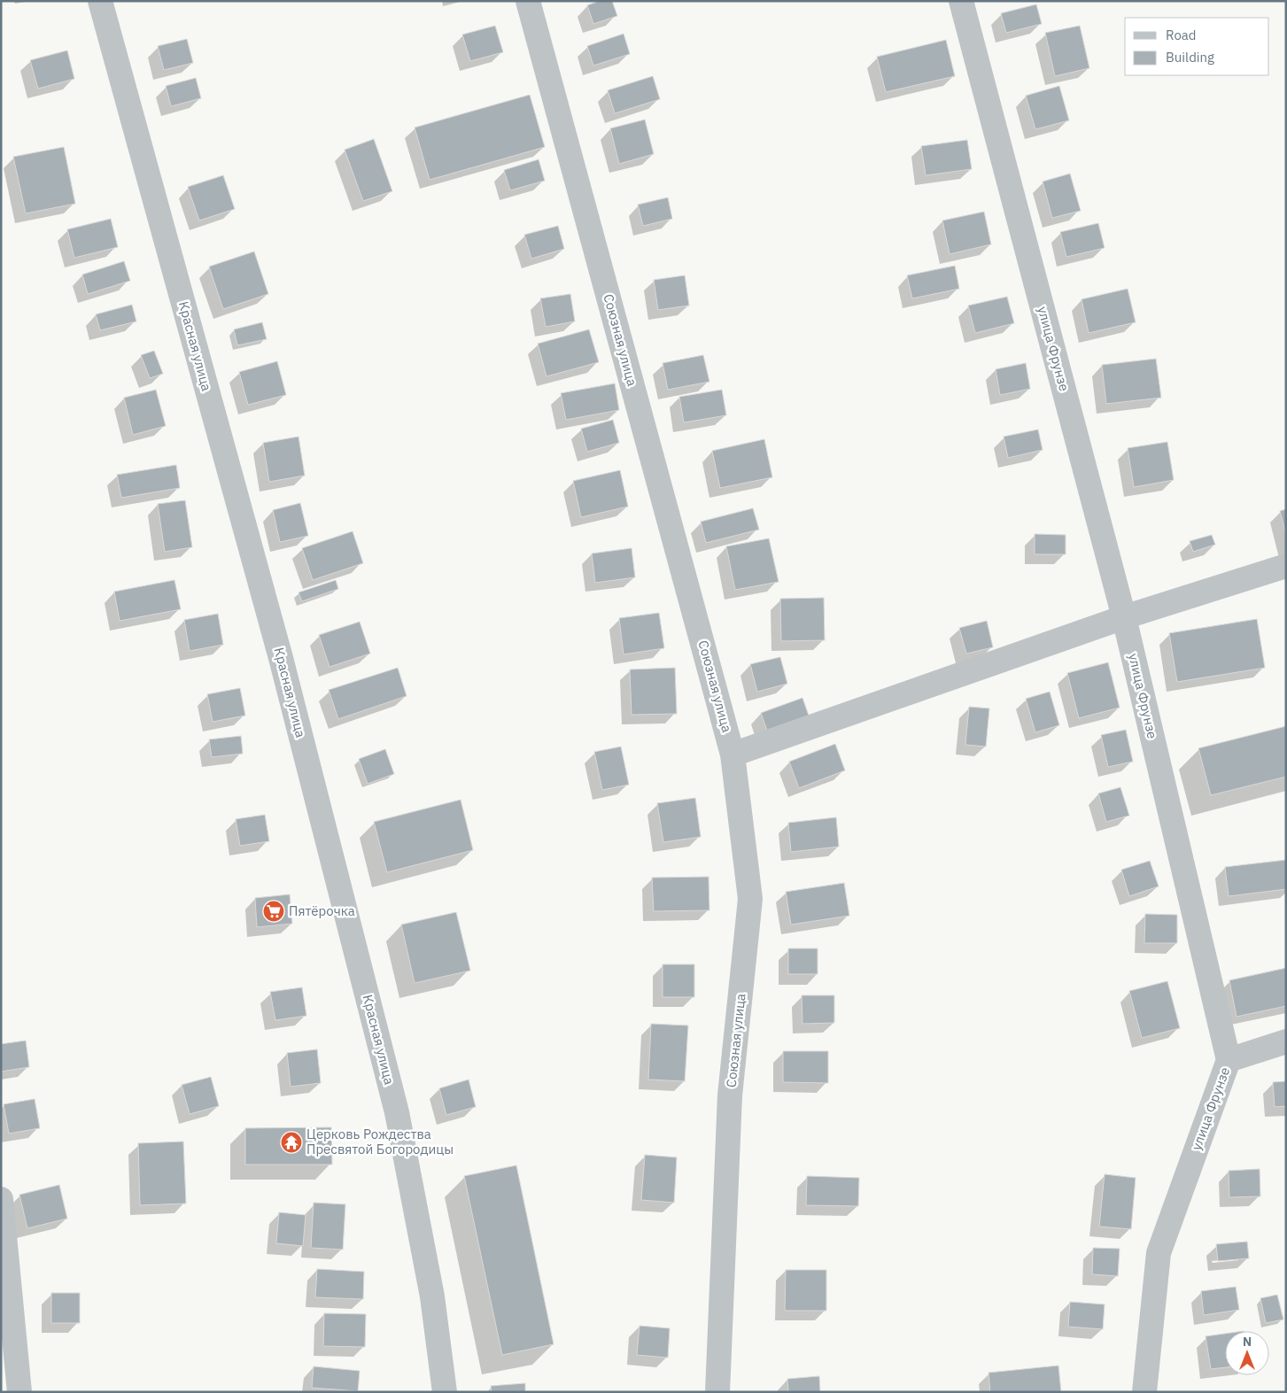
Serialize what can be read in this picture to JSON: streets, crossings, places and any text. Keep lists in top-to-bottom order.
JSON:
{
  "streets": {
    "street": ["Союзная улица", "Красная улица", "улица Фрунзе"]
  },
  "places": {
    "supermarket": ["Пятёрочка"],
    "temple": ["Церковь Рождества Пресвятой Богородицы"]
  },
  "legend": ["Road", "Building"],
  "north": "top"
}
